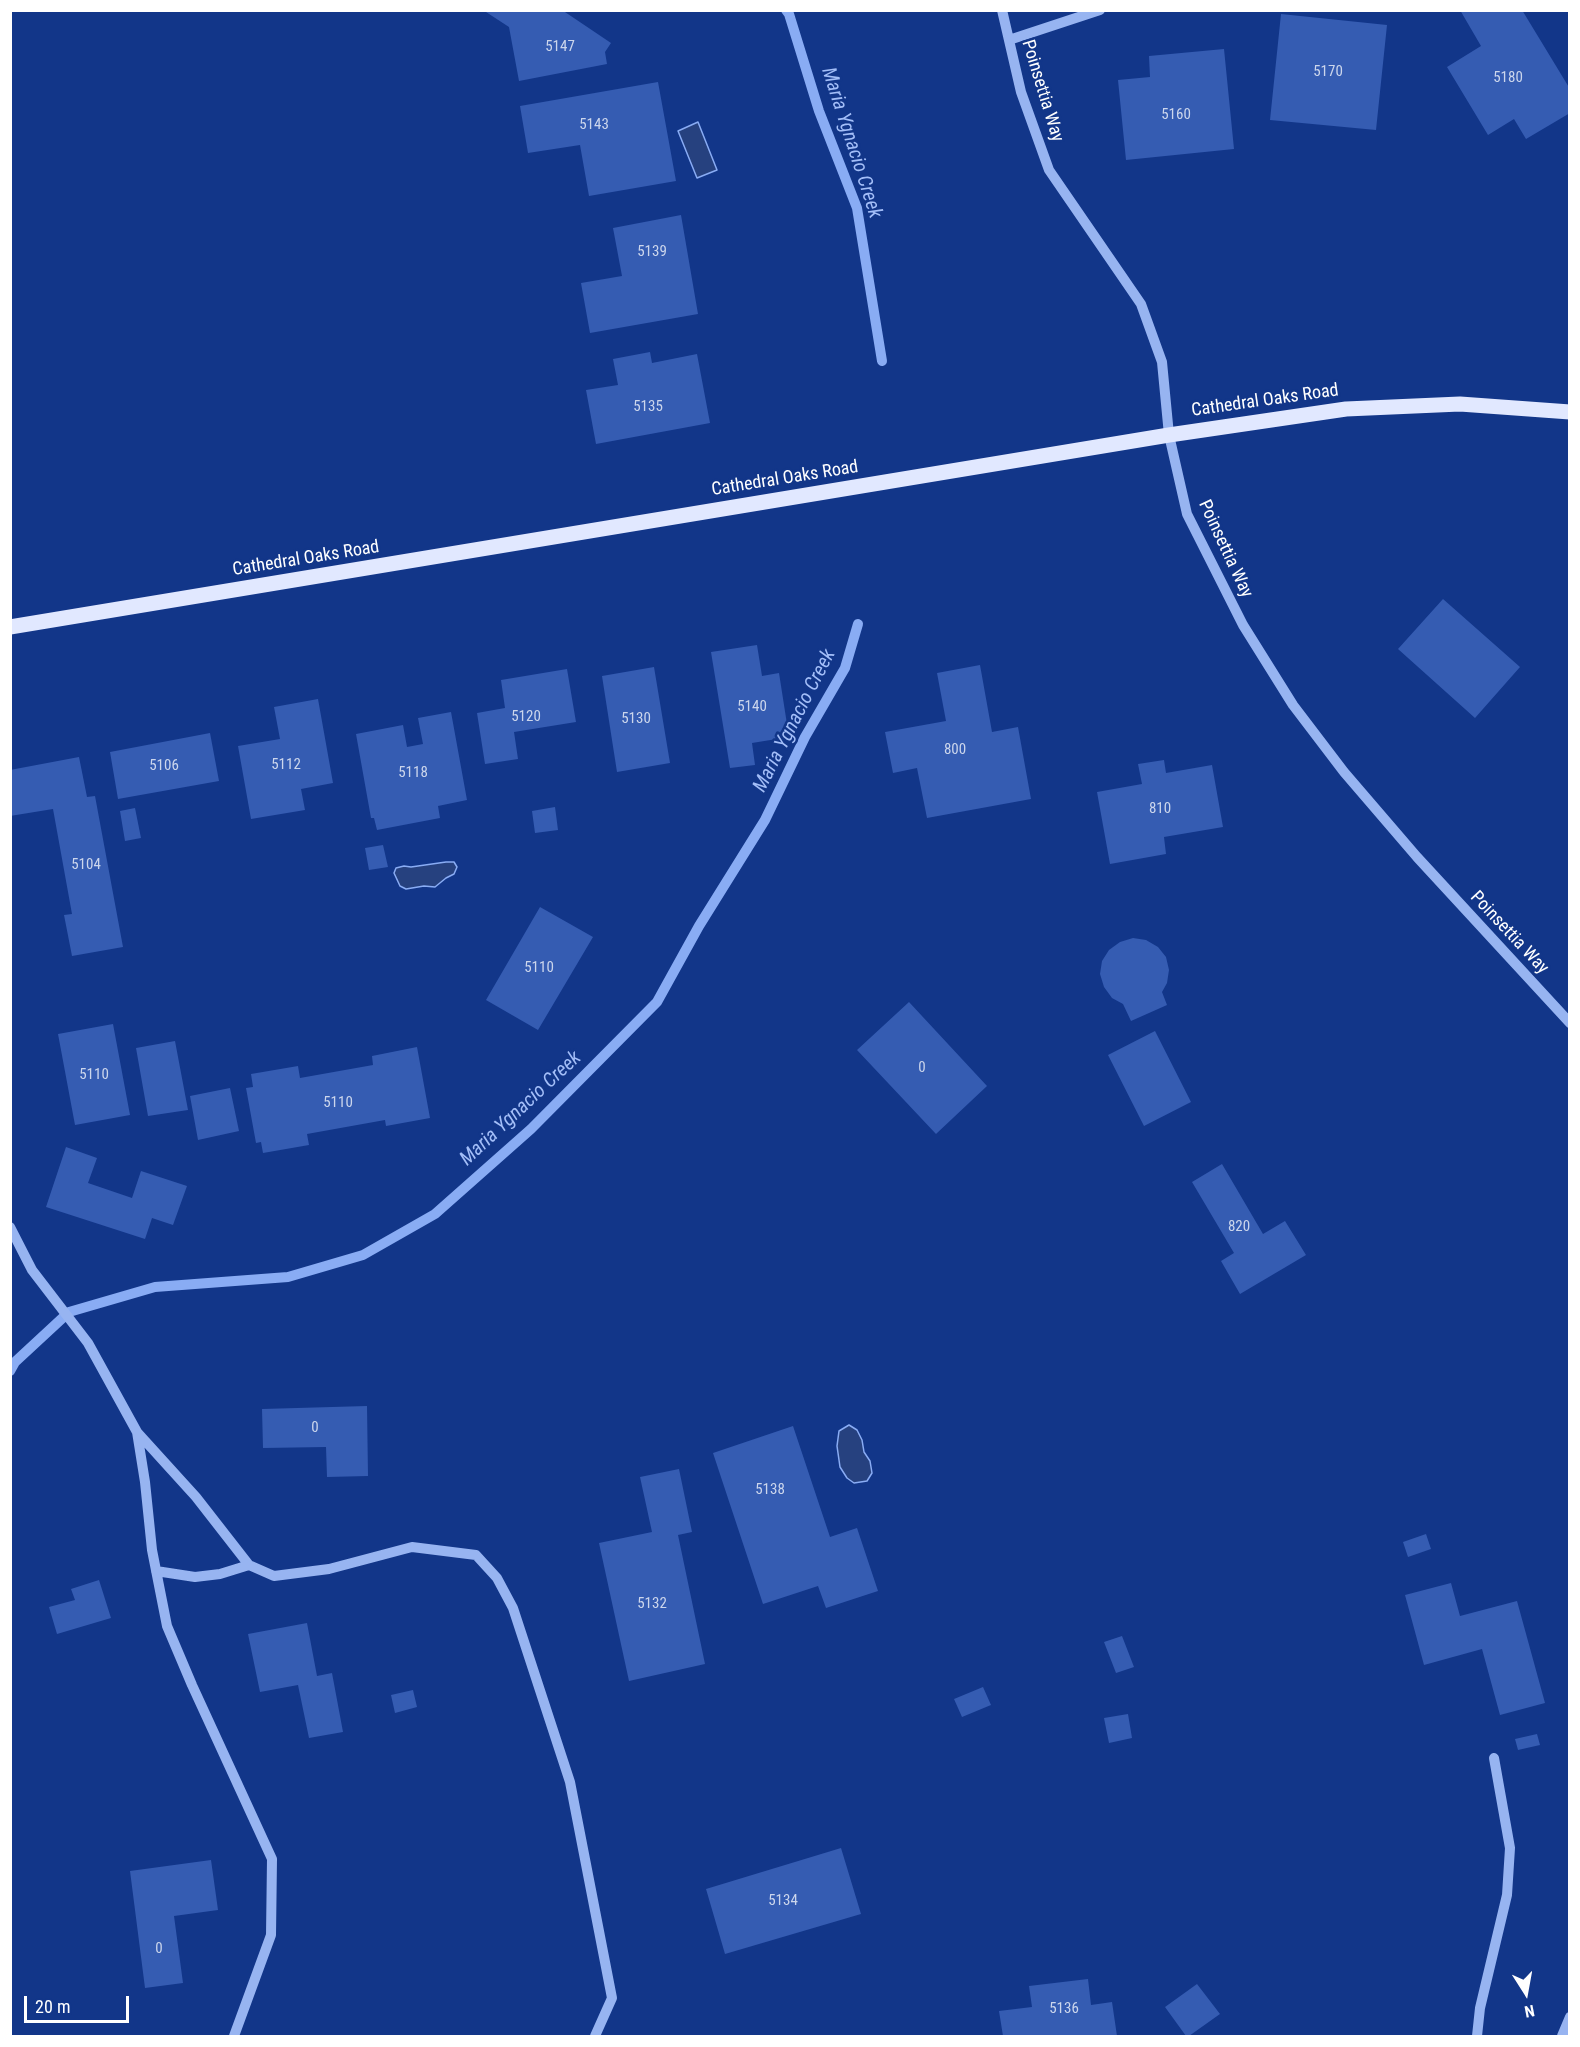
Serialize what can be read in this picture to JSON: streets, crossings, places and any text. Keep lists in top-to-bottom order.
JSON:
{
  "streets": {
    "main road": ["Cathedral Oaks Road"],
    "street": ["Poinsettia Way"]
  },
  "crossings": [
    ["Poinsettia Way", "Cathedral Oaks Road"]
  ],
  "water": ["Maria Ygnacio Creek"],
  "house_numbers": [
    "5147",
    "5170",
    "5180",
    "5160",
    "5143",
    "5139",
    "5135",
    "5140",
    "5120",
    "5130",
    "800",
    "5112",
    "5106",
    "5118",
    "810",
    "5104",
    "5110",
    "0",
    "5110",
    "5110",
    "820",
    "0",
    "5138",
    "5132",
    "5134",
    "0",
    "5136"
  ],
  "scale_bar": "20 m",
  "north": "bottom"
}
